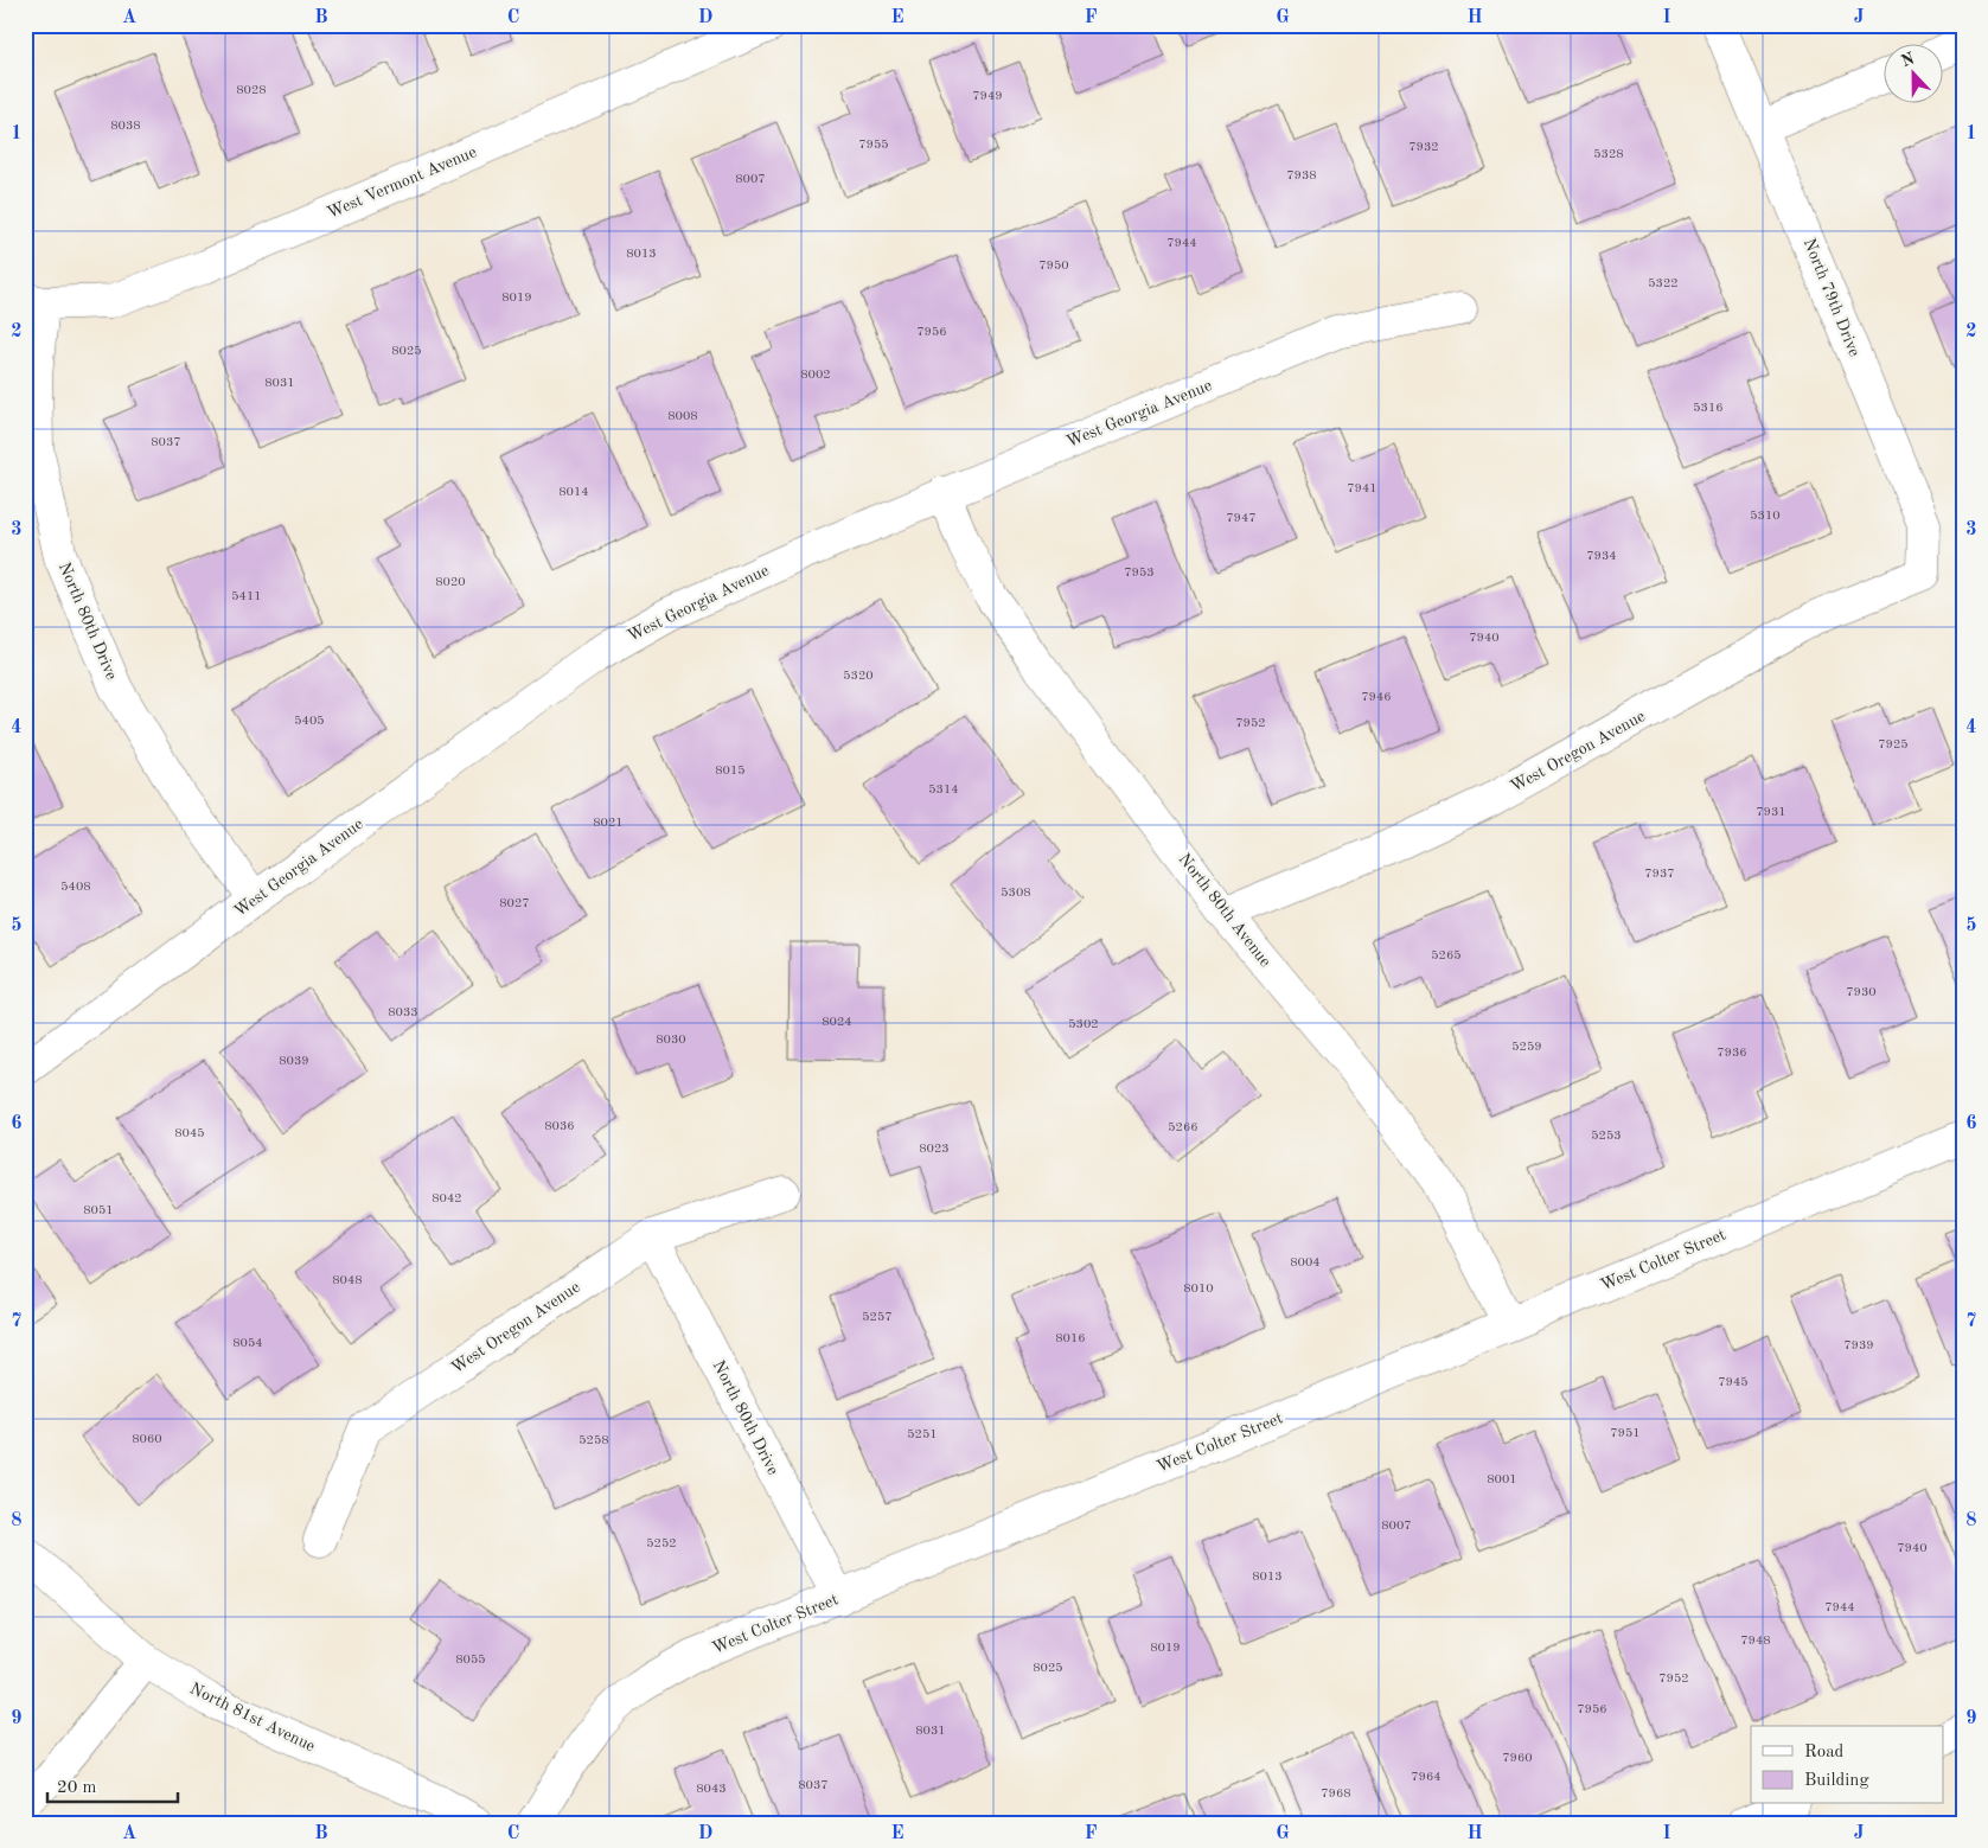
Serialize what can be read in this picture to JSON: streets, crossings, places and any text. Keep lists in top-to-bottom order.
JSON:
{
  "streets": {
    "street": [
      "West Vermont Avenue",
      "North 79th Drive",
      "West Georgia Avenue",
      "North 80th Drive",
      "West Oregon Avenue",
      "North 80th Avenue",
      "West Colter Street",
      "North 81st Avenue"
    ]
  },
  "crossings": [
    ["West Vermont Avenue", "North 80th Drive"],
    ["North 79th Drive", "West Oregon Avenue"],
    ["West Georgia Avenue", "North 80th Drive"],
    ["West Georgia Avenue", "North 80th Avenue"],
    ["North 80th Drive", "West Oregon Avenue"],
    ["North 80th Drive", "West Colter Street"],
    ["West Oregon Avenue", "North 80th Avenue"],
    ["North 80th Avenue", "West Colter Street"]
  ],
  "house_numbers": [
    "8028",
    "7949",
    "8038",
    "7955",
    "7932",
    "5328",
    "7938",
    "8007",
    "7944",
    "8013",
    "7950",
    "5322",
    "8019",
    "7956",
    "8025",
    "8002",
    "8031",
    "5316",
    "8008",
    "8037",
    "7941",
    "8014",
    "5310",
    "7947",
    "7934",
    "7953",
    "8020",
    "5411",
    "7940",
    "5320",
    "7946",
    "5405",
    "7952",
    "7925",
    "8015",
    "5314",
    "7931",
    "8021",
    "7937",
    "5408",
    "5308",
    "8027",
    "5265",
    "7930",
    "8033",
    "8024",
    "5302",
    "8030",
    "5259",
    "7936",
    "8039",
    "8036",
    "5266",
    "8045",
    "5253",
    "8023",
    "8042",
    "8051",
    "8004",
    "8048",
    "8010",
    "5257",
    "8016",
    "8054",
    "7939",
    "7945",
    "7951",
    "5251",
    "8060",
    "5258",
    "8001",
    "8007",
    "5252",
    "7940",
    "8013",
    "7944",
    "7948",
    "8019",
    "8055",
    "8025",
    "7952",
    "7956",
    "8031",
    "7960",
    "7964",
    "8037",
    "8043",
    "7968"
  ],
  "legend": ["Road", "Building"],
  "scale_bar": "20 m",
  "north": "top",
  "grid": {
    "columns": [
      "A",
      "B",
      "C",
      "D",
      "E",
      "F",
      "G",
      "H",
      "I",
      "J"
    ],
    "rows": [
      "1",
      "2",
      "3",
      "4",
      "5",
      "6",
      "7",
      "8",
      "9"
    ]
  }
}
